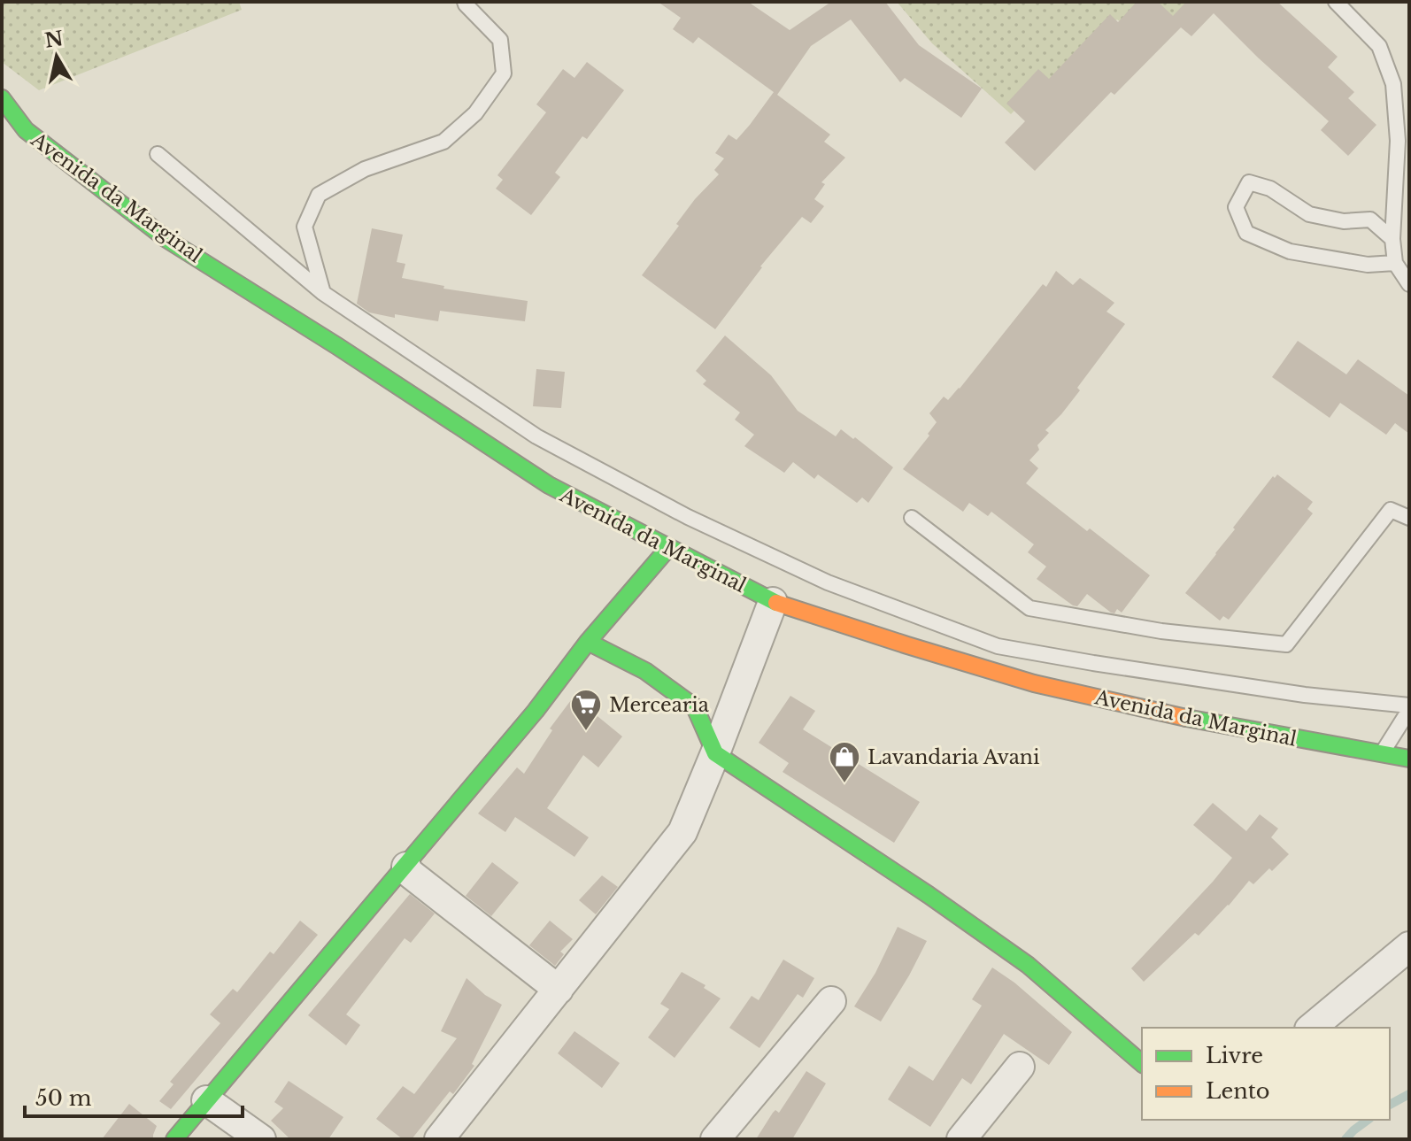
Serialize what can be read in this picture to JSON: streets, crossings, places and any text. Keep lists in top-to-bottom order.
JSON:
{
  "streets": {
    "main road": ["Avenida da Marginal"]
  },
  "places": {
    "supermarket": ["Mercearia"],
    "shop": ["Lavandaria Avani"]
  },
  "legend": ["Livre", "Lento"],
  "scale_bar": "50 m",
  "north": "top"
}
